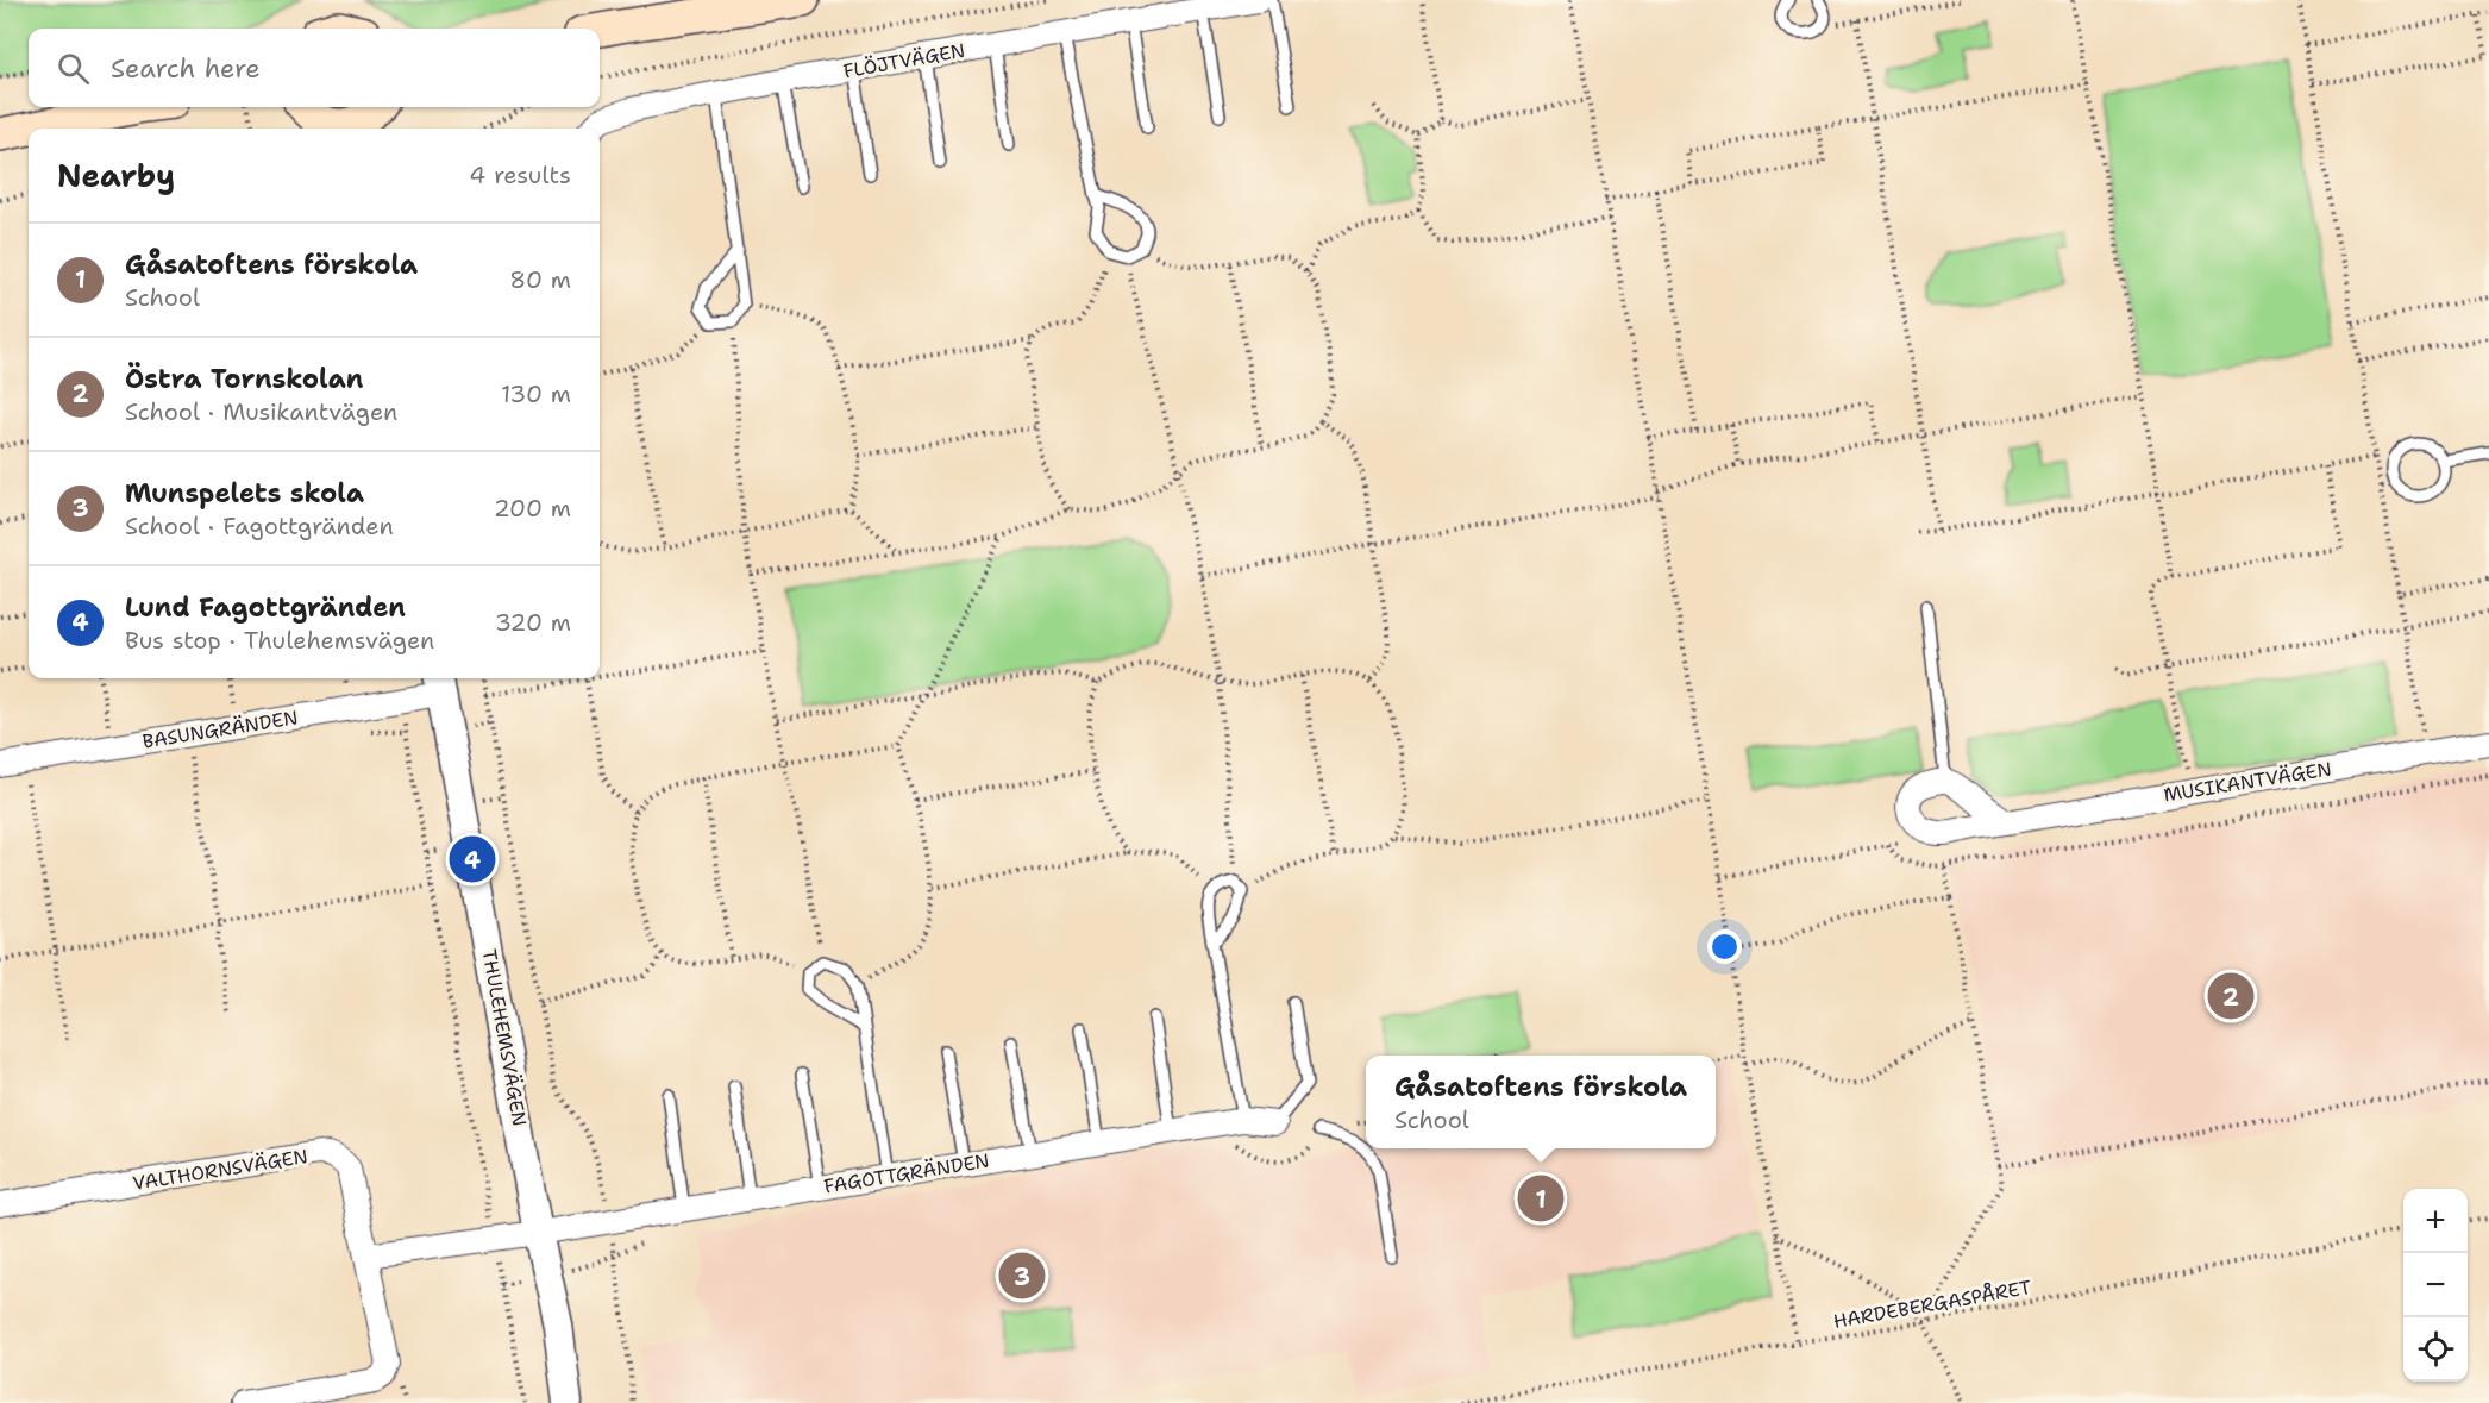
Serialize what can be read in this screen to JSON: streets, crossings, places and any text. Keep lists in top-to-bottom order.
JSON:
{
  "streets": {
    "street": [
      "FLÖJTVÄGEN",
      "BASUNGRÄNDEN",
      "MUSIKANTVÄGEN",
      "THULEHEMSVÄGEN",
      "VALTHORNSVÄGEN",
      "FAGOTTGRÄNDEN"
    ],
    "path": ["HARDEBERGASPÅRET"]
  },
  "crossings": [
    ["BASUNGRÄNDEN", "THULEHEMSVÄGEN"],
    ["THULEHEMSVÄGEN", "FAGOTTGRÄNDEN"]
  ],
  "page": {
    "search": "Search here",
    "heading": ["Nearby", "4 results"],
    "list": [
      {
        "mark": "1",
        "name": "Gåsatoftens förskola",
        "note": "School",
        "value": "80 m"
      },
      {
        "mark": "2",
        "name": "Östra Tornskolan",
        "note": "School · Musikantvägen",
        "value": "130 m"
      },
      {
        "mark": "3",
        "name": "Munspelets skola",
        "note": "School · Fagottgränden",
        "value": "200 m"
      },
      {
        "mark": "4",
        "name": "Lund Fagottgränden",
        "note": "Bus stop · Thulehemsvägen",
        "value": "320 m"
      }
    ],
    "pins": [
      "4",
      "2",
      "1",
      "3"
    ],
    "popup": ["Gåsatoftens förskola", "School"],
    "map_buttons": ["+", "−"]
  }
}
